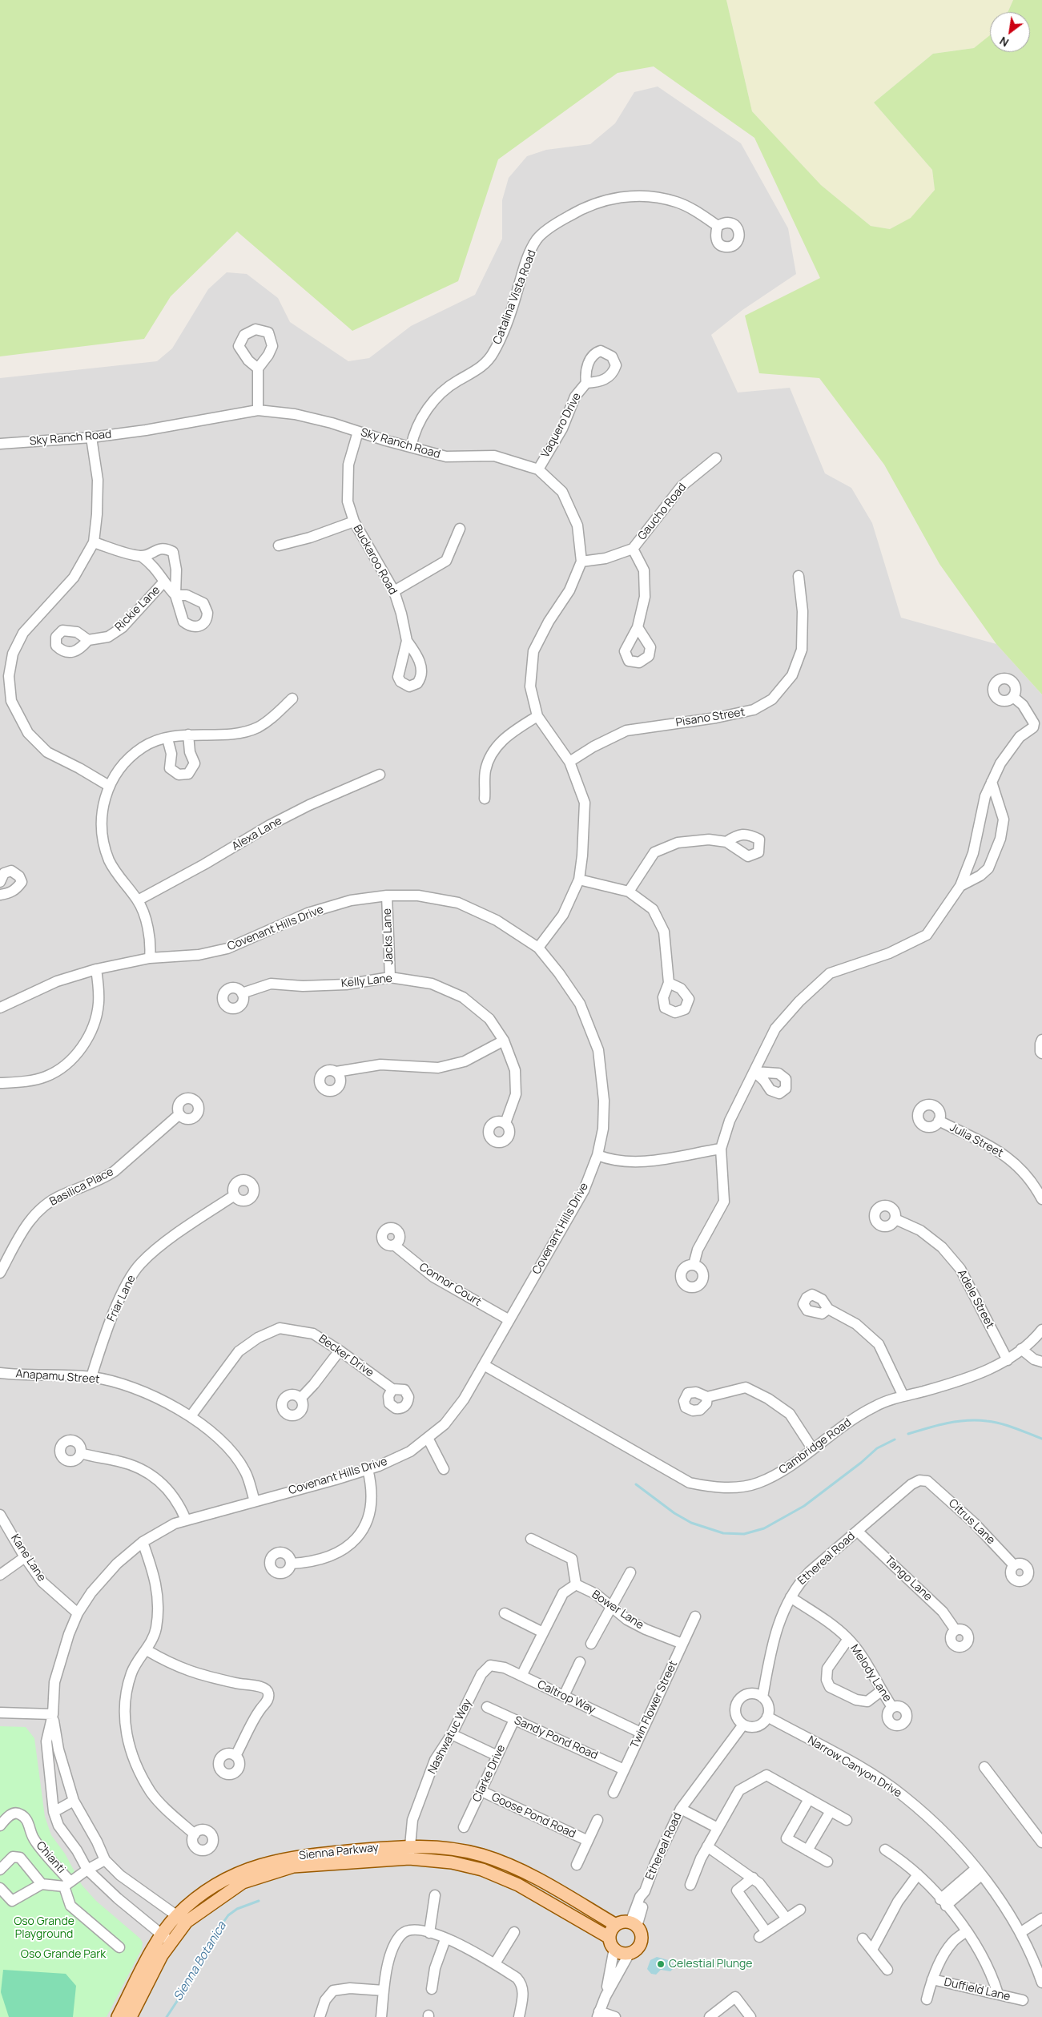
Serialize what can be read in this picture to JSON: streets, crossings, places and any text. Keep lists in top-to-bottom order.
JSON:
{
  "streets": {
    "main road": ["Ethereal Road", "Sienna Parkway"],
    "street": [
      "Catalina Vista Road",
      "Vaquero Drive",
      "Sky Ranch Road",
      "Gaucho Road",
      "Buckaroo Road",
      "Rickie Lane",
      "Pisano Street",
      "Alexa Lane",
      "Covenant Hills Drive",
      "Jacks Lane",
      "Kelly Lane",
      "Julia Street",
      "Basilica Place",
      "Connor Court",
      "Friar Lane",
      "Adele Street",
      "Becker Drive",
      "Anapamu Street",
      "Cambridge Road",
      "Citrus Lane",
      "Kane Lane",
      "Tango Lane",
      "Bower Lane",
      "Melody Lane",
      "Caltrop Way",
      "Twin Flower Street",
      "Nashwatuc Way",
      "Sandy Pond Road",
      "Narrow Canyon Drive",
      "Clarke Drive",
      "Goose Pond Road",
      "Chianti",
      "Duffield Lane"
    ]
  },
  "crossings": [
    ["Catalina Vista Road", "Sky Ranch Road"],
    ["Vaquero Drive", "Sky Ranch Road"],
    ["Sky Ranch Road", "Gaucho Road"],
    ["Sky Ranch Road", "Buckaroo Road"],
    ["Sky Ranch Road", "Pisano Street"],
    ["Sky Ranch Road", "Covenant Hills Drive"],
    ["Covenant Hills Drive", "Jacks Lane"],
    ["Covenant Hills Drive", "Connor Court"],
    ["Covenant Hills Drive", "Anapamu Street"],
    ["Covenant Hills Drive", "Cambridge Road"],
    ["Covenant Hills Drive", "Kane Lane"],
    ["Covenant Hills Drive", "Sienna Parkway"],
    ["Covenant Hills Drive", "Chianti"],
    ["Jacks Lane", "Kelly Lane"],
    ["Friar Lane", "Anapamu Street"],
    ["Adele Street", "Cambridge Road"],
    ["Becker Drive", "Anapamu Street"],
    ["Citrus Lane", "Ethereal Road"],
    ["Ethereal Road", "Tango Lane"],
    ["Ethereal Road", "Melody Lane"],
    ["Ethereal Road", "Narrow Canyon Drive"],
    ["Ethereal Road", "Sienna Parkway"],
    ["Bower Lane", "Twin Flower Street"],
    ["Caltrop Way", "Twin Flower Street"],
    ["Caltrop Way", "Nashwatuc Way"],
    ["Twin Flower Street", "Sandy Pond Road"],
    ["Nashwatuc Way", "Sienna Parkway"],
    ["Sandy Pond Road", "Clarke Drive"],
    ["Clarke Drive", "Goose Pond Road"]
  ],
  "water": ["Sienna Botanica"],
  "parks": ["Oso Grande Playground", "Oso Grande Park"],
  "places": ["Celestial Plunge"],
  "north": "bottom left"
}
